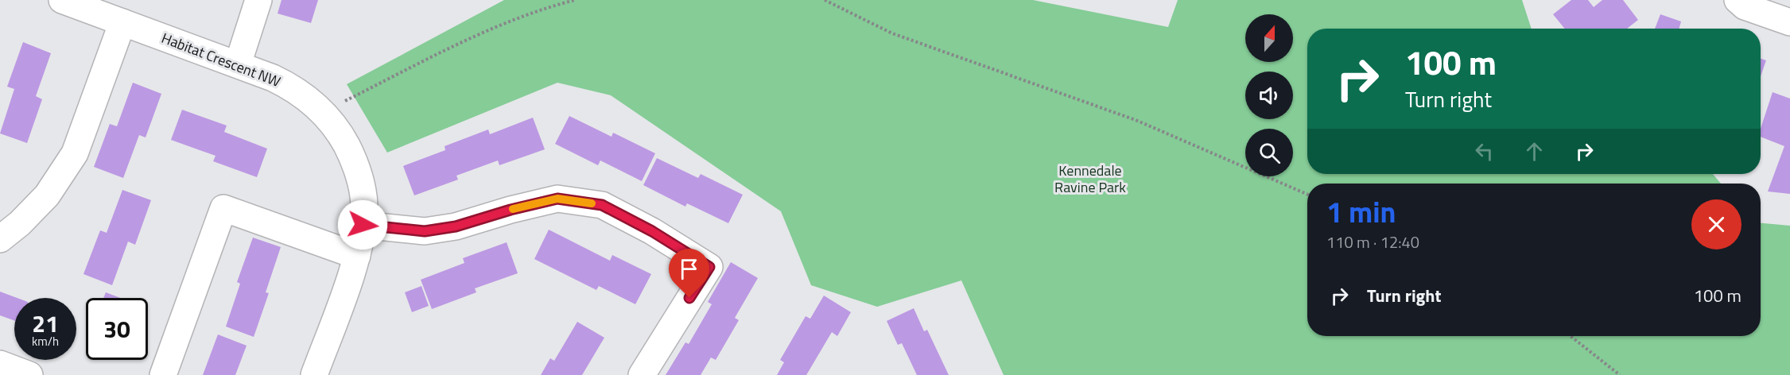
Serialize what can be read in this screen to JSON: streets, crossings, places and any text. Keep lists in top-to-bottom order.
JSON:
{
  "streets": {
    "street": ["Habitat Crescent NW"]
  },
  "parks": ["Kennedale Ravine Park"],
  "north": "top",
  "page": {
    "turn": ["100 m", "Turn right"],
    "heading": ["1 min", "110 m · 12:40"],
    "list": [
      {
        "name": "Turn right",
        "value": "100 m"
      }
    ],
    "speed": "21 km/h",
    "limit": "30"
  }
}
